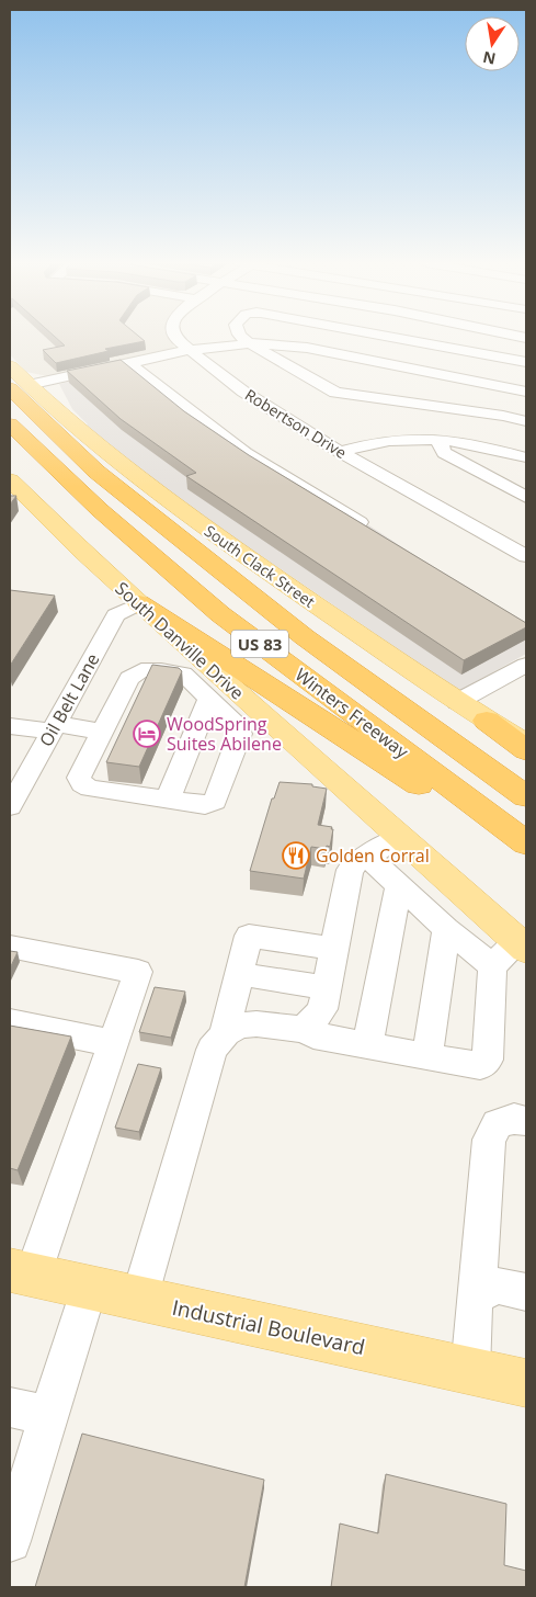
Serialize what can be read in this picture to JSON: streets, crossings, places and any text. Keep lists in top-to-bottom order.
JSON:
{
  "streets": {
    "highway": ["US 83", "Winters Freeway"],
    "main road": ["South Clack Street", "South Danville Drive", "Industrial Boulevard"],
    "street": ["Robertson Drive", "Oil Belt Lane"]
  },
  "crossings": [
    ["South Clack Street", "Winters Freeway"],
    ["South Danville Drive", "Oil Belt Lane"]
  ],
  "places": {
    "hotel": ["WoodSpring Suites Abilene"],
    "restaurant": ["Golden Corral"]
  },
  "north": "bottom"
}
